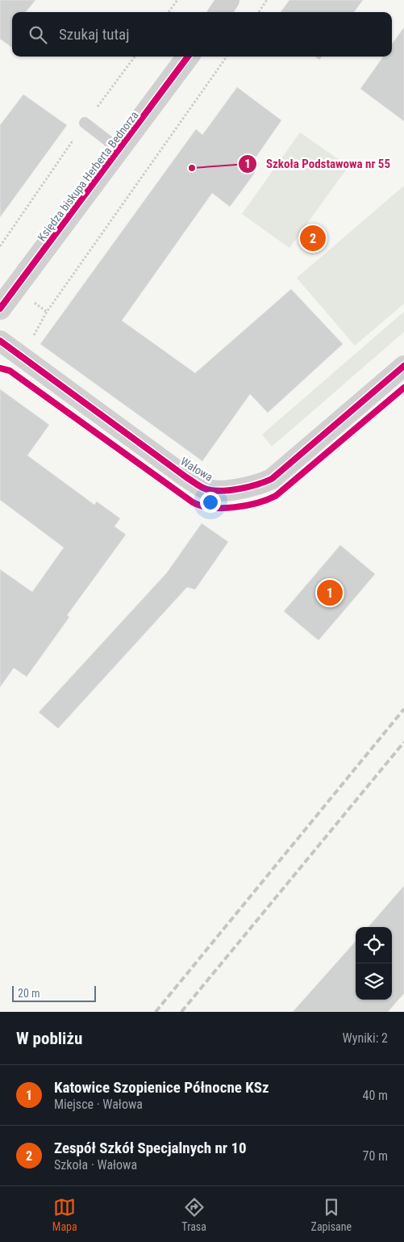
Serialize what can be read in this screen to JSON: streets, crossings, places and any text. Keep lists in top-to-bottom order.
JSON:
{
  "streets": {
    "street": ["Księdza biskupa Herberta Bednorza", "Wałowa"]
  },
  "places": ["Szkoła Podstawowa nr 55"],
  "scale_bar": "20 m",
  "page": {
    "search": "Szukaj tutaj",
    "pins": ["2", "1"],
    "scale": "20 m",
    "heading": ["W pobliżu", "Wyniki: 2"],
    "list": [
      {
        "mark": "1",
        "name": "Katowice Szopienice Północne KSz",
        "note": "Miejsce · Wałowa",
        "value": "40 m"
      },
      {
        "mark": "2",
        "name": "Zespół Szkół Specjalnych nr 10",
        "note": "Szkoła · Wałowa",
        "value": "70 m"
      }
    ],
    "nav": ["Mapa", "Trasa", "Zapisane"]
  }
}
